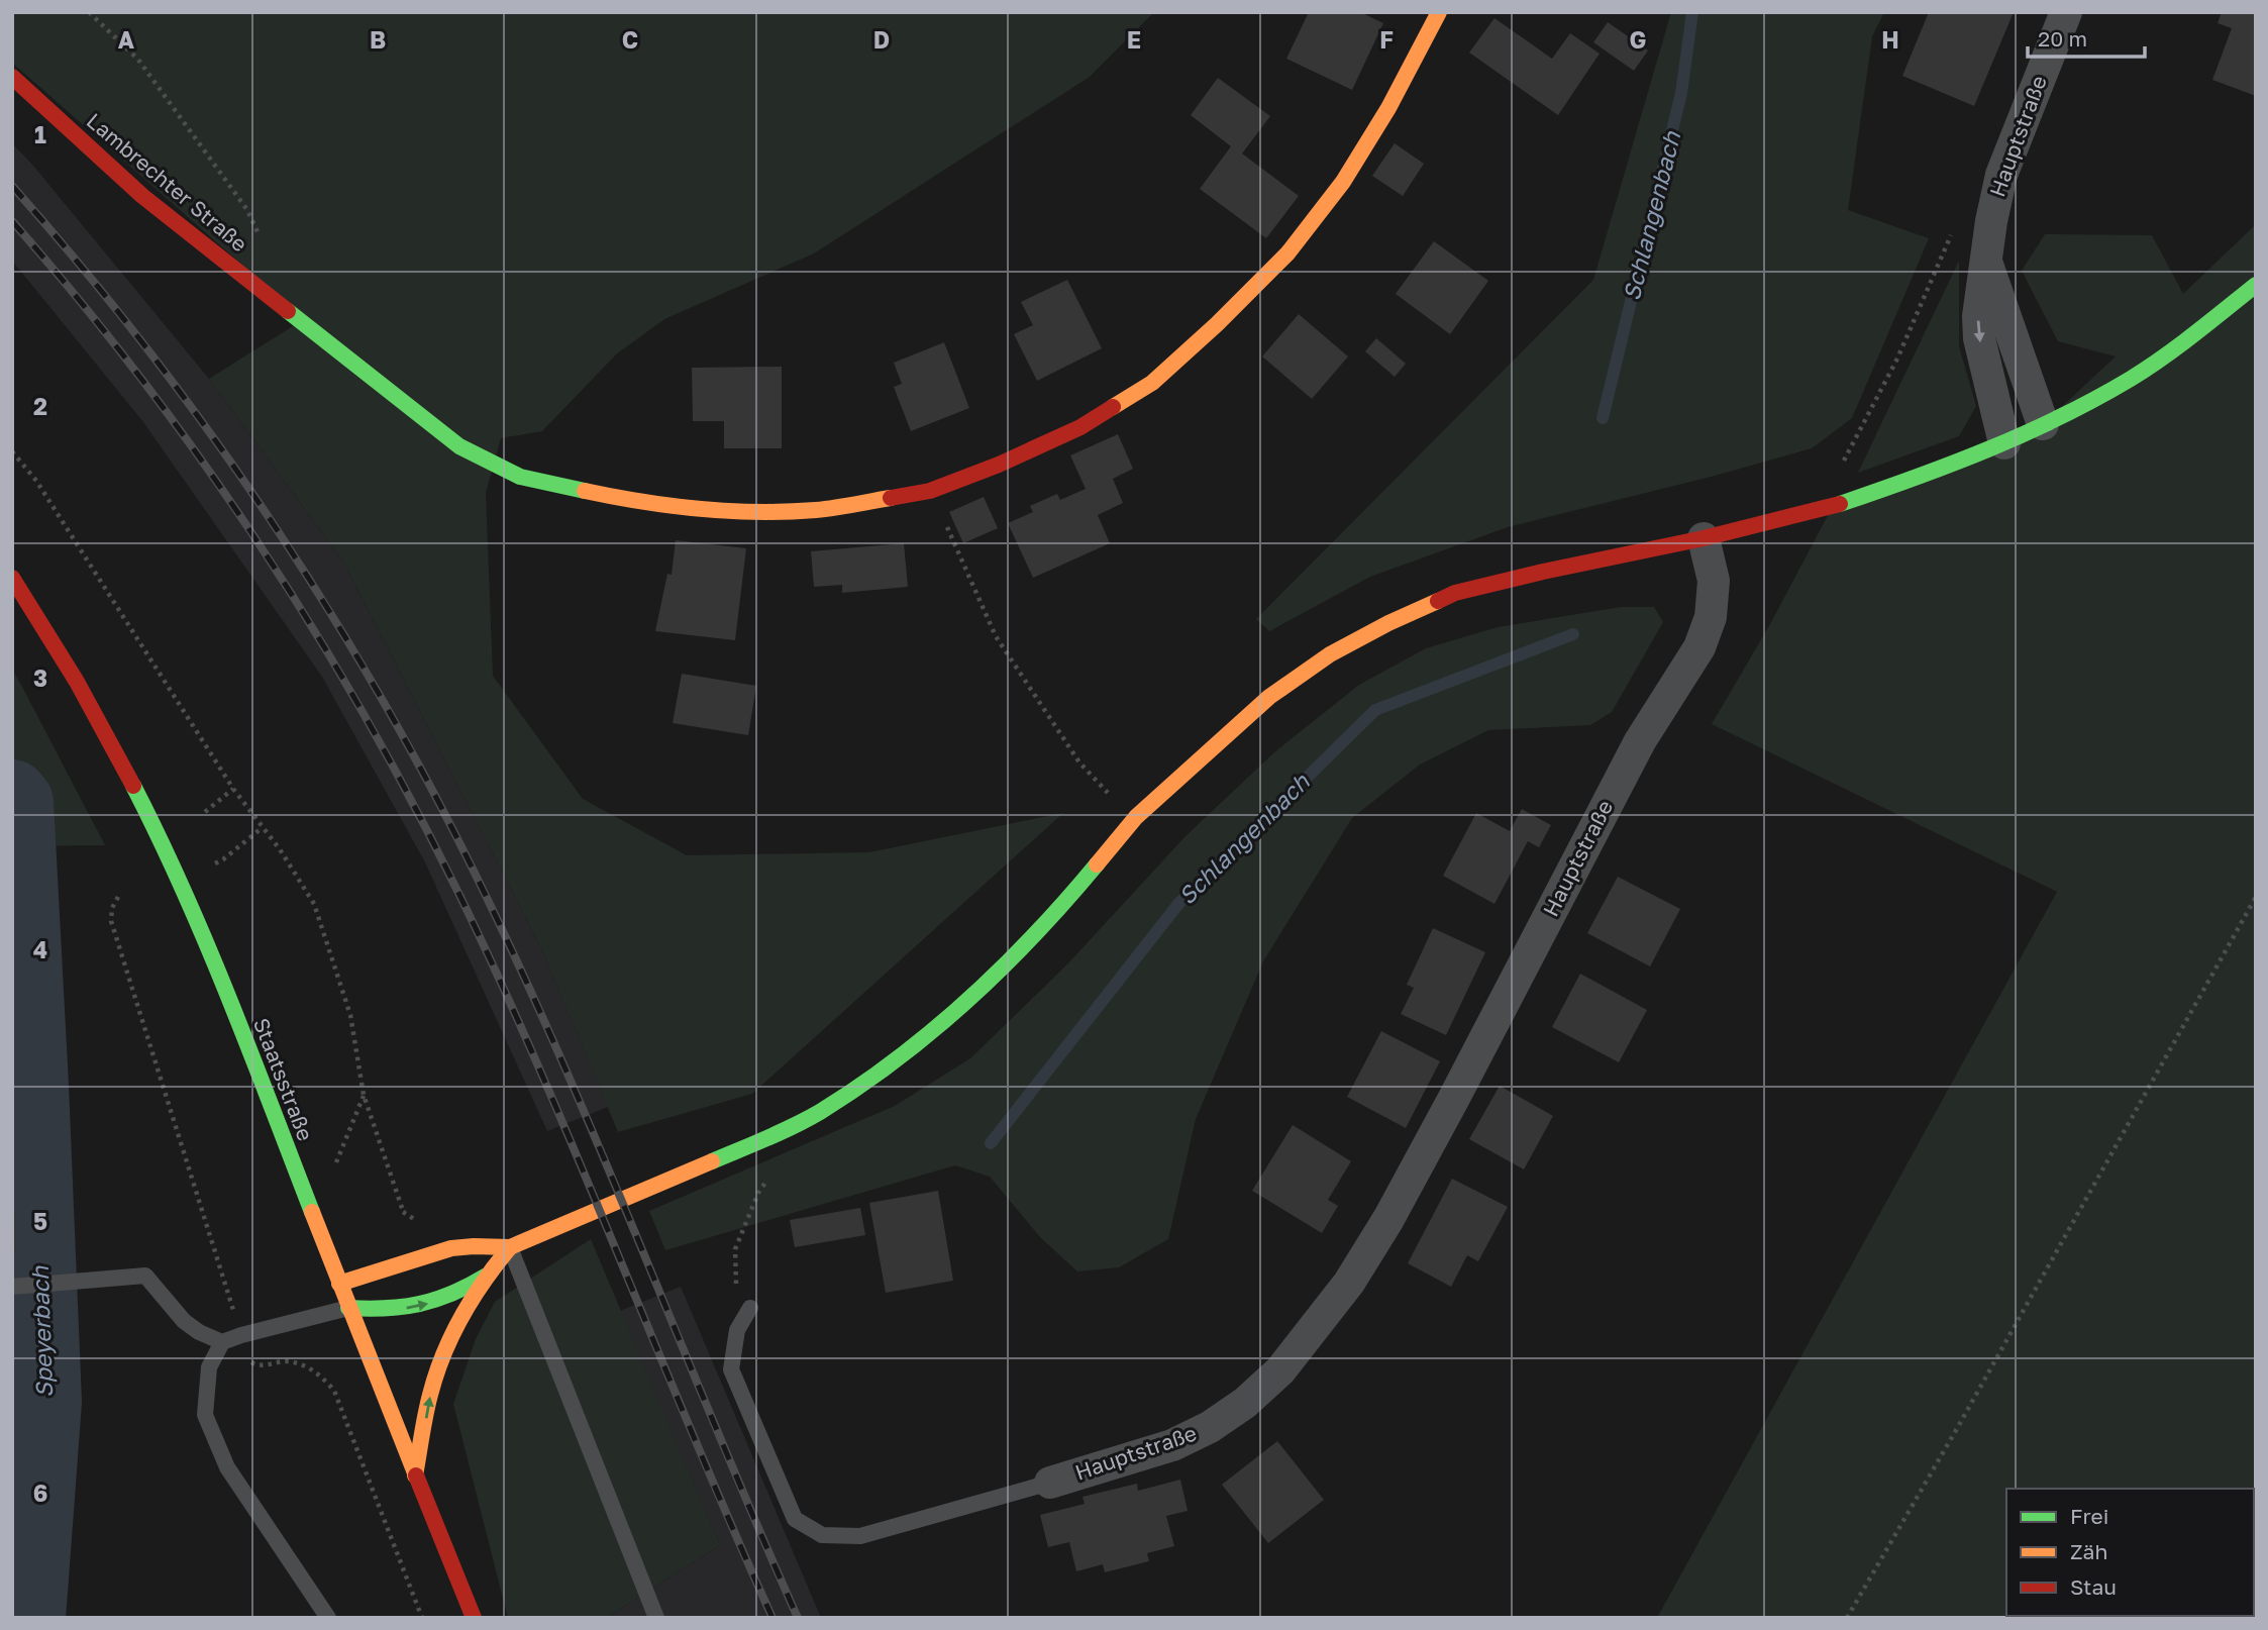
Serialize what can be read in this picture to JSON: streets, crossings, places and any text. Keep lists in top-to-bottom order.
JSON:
{
  "streets": {
    "street": ["Hauptstraße", "Lambrechter Straße", "Staatsstraße"]
  },
  "water": ["Schlangenbach", "Speyerbach"],
  "legend": ["Frei", "Zäh", "Stau"],
  "scale_bar": "20 m",
  "grid": {
    "columns": [
      "A",
      "B",
      "C",
      "D",
      "E",
      "F",
      "G",
      "H"
    ],
    "rows": [
      "1",
      "2",
      "3",
      "4",
      "5",
      "6"
    ]
  }
}
